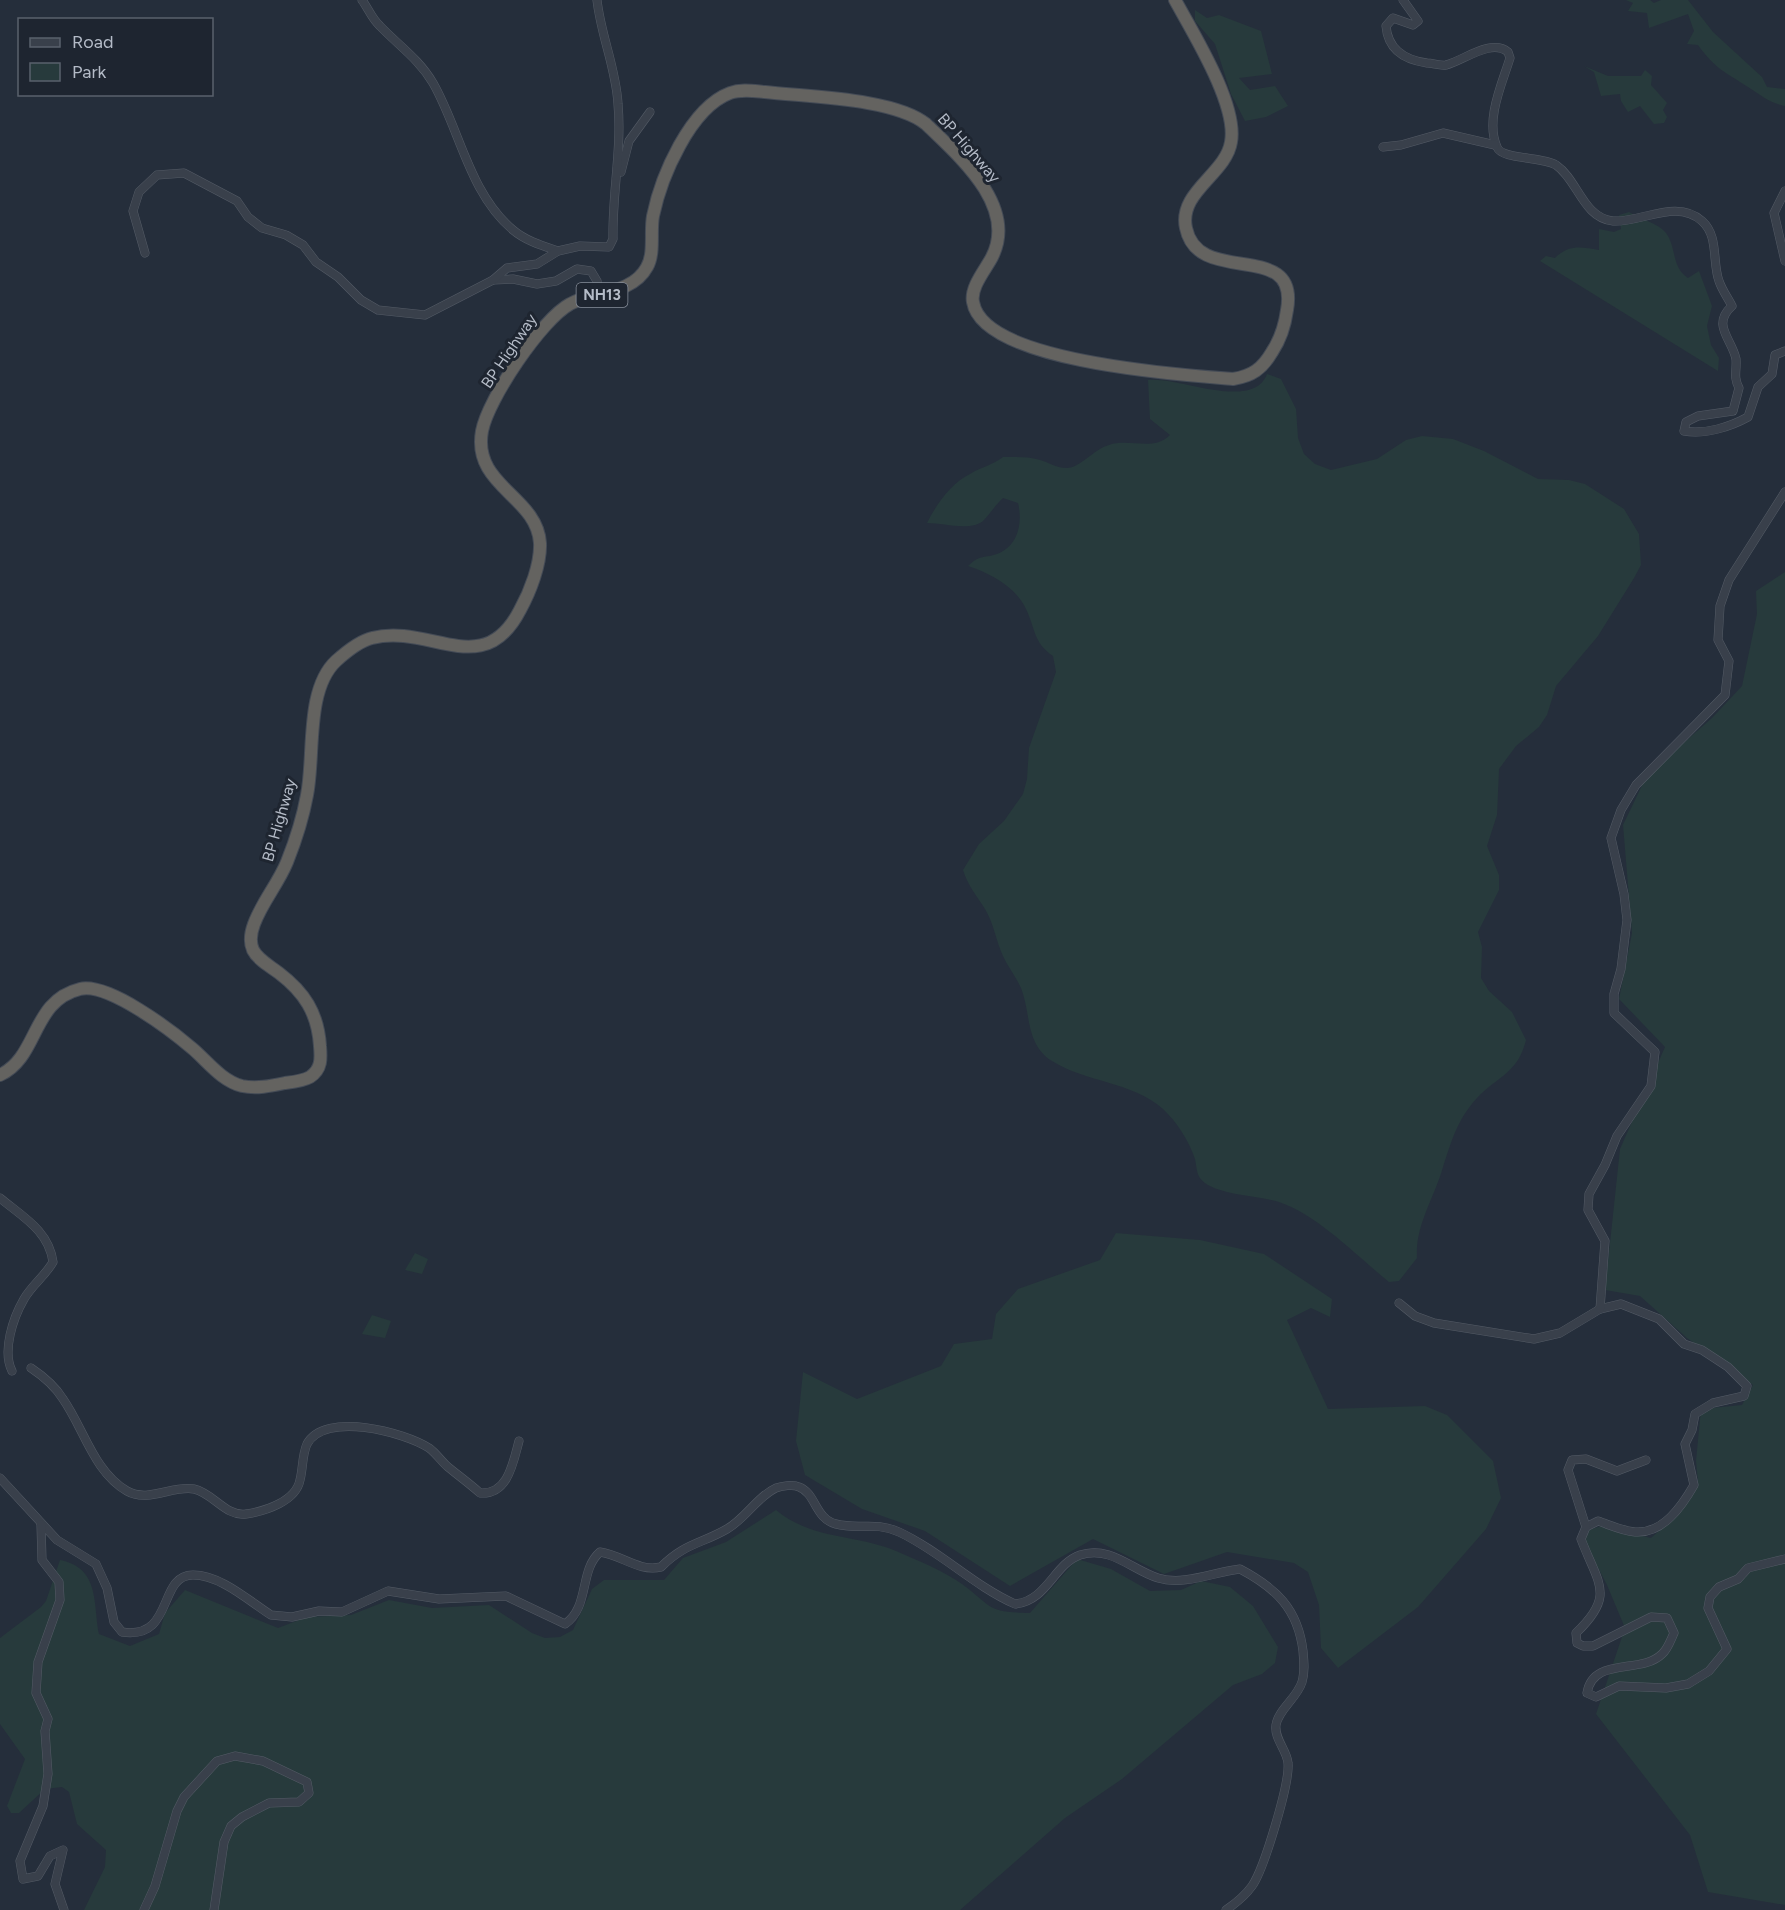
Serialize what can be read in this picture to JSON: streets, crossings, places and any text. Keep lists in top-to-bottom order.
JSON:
{
  "streets": {
    "highway": ["BP Highway", "NH13"]
  },
  "legend": ["Road", "Park"]
}
